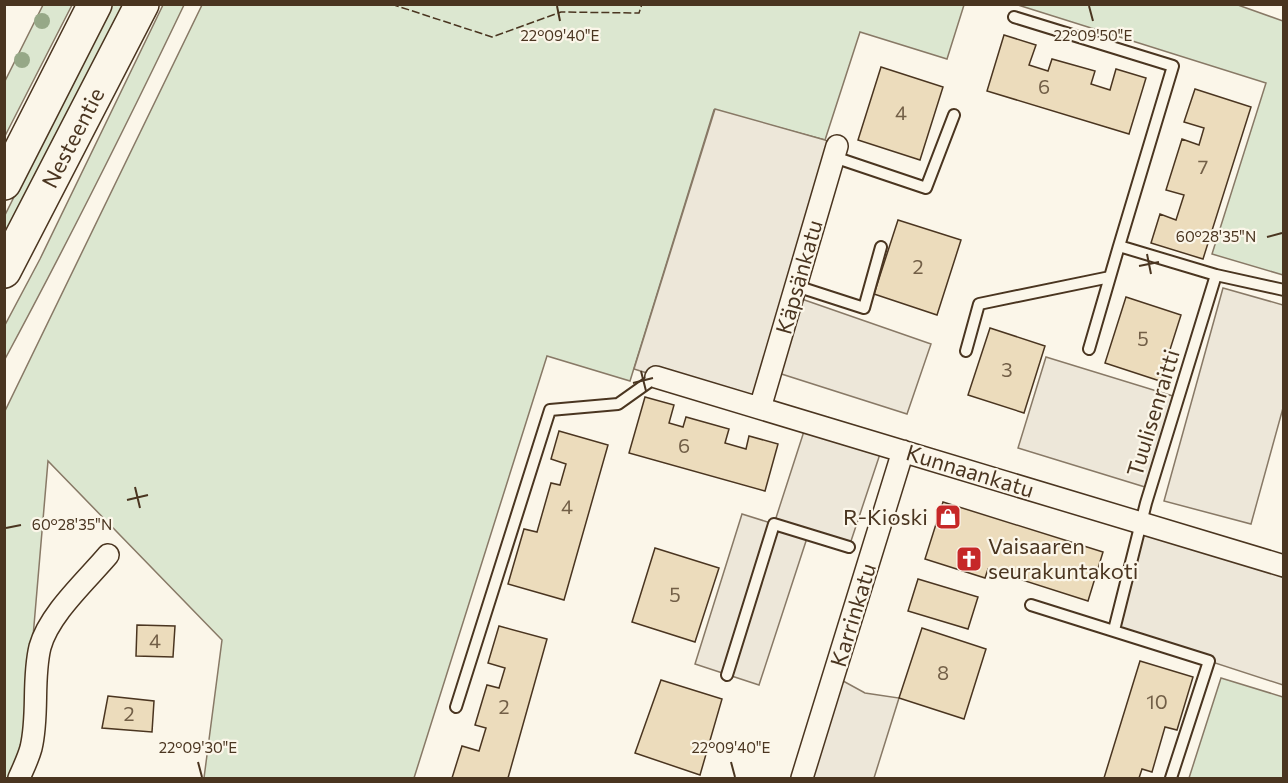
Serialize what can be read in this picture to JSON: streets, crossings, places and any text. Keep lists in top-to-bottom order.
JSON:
{
  "streets": {
    "main road": ["Nesteentie"],
    "street": ["Käpsänkatu", "Kunnaankatu", "Karrinkatu"],
    "lane": ["Tuulisenraitti"]
  },
  "crossings": [
    ["Käpsänkatu", "Kunnaankatu"],
    ["Tuulisenraitti", "Kunnaankatu"],
    ["Kunnaankatu", "Karrinkatu"]
  ],
  "places": {
    "shop": ["R-Kioski"],
    "church": ["Vaisaaren seurakuntakoti"]
  },
  "house_numbers": [
    "6",
    "4",
    "7",
    "2",
    "5",
    "3",
    "6",
    "4",
    "5",
    "4",
    "8",
    "10",
    "2",
    "2"
  ],
  "coordinates": [
    "22°09'40\"E",
    "22°09'50\"E",
    "60°28'35\"N",
    "22°09'30\"E"
  ]
}
